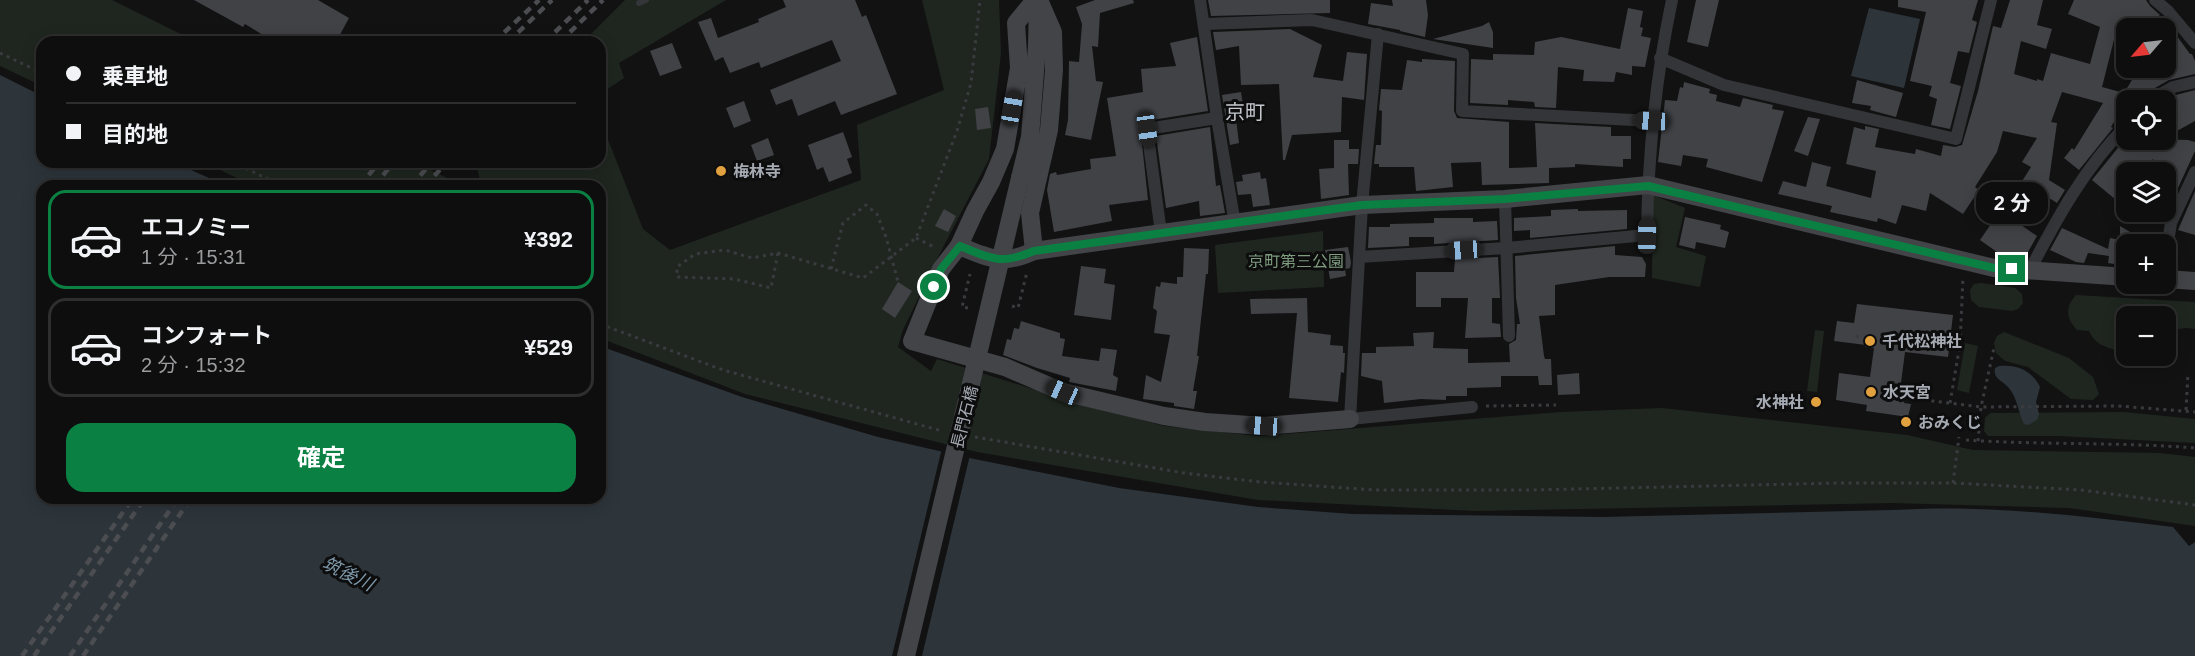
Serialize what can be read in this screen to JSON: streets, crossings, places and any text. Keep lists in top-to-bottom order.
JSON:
{
  "streets": {
    "street": ["長門石橋"]
  },
  "districts": ["京町"],
  "water": ["筑後川"],
  "parks": ["京町第三公園"],
  "places": [
    "梅林寺",
    "千代松神社",
    "水天宮",
    "水神社",
    "おみくじ"
  ],
  "north": "bottom left",
  "page": {
    "map_buttons": ["+", "−"],
    "banner": ["乗車地", "目的地"],
    "bubble": "2 分",
    "list": [
      {
        "name": "エコノミー",
        "note": "1 分 · 15:31",
        "value": "¥392"
      },
      {
        "name": "コンフォート",
        "note": "2 分 · 15:32",
        "value": "¥529"
      }
    ],
    "buttons": "確定"
  }
}
